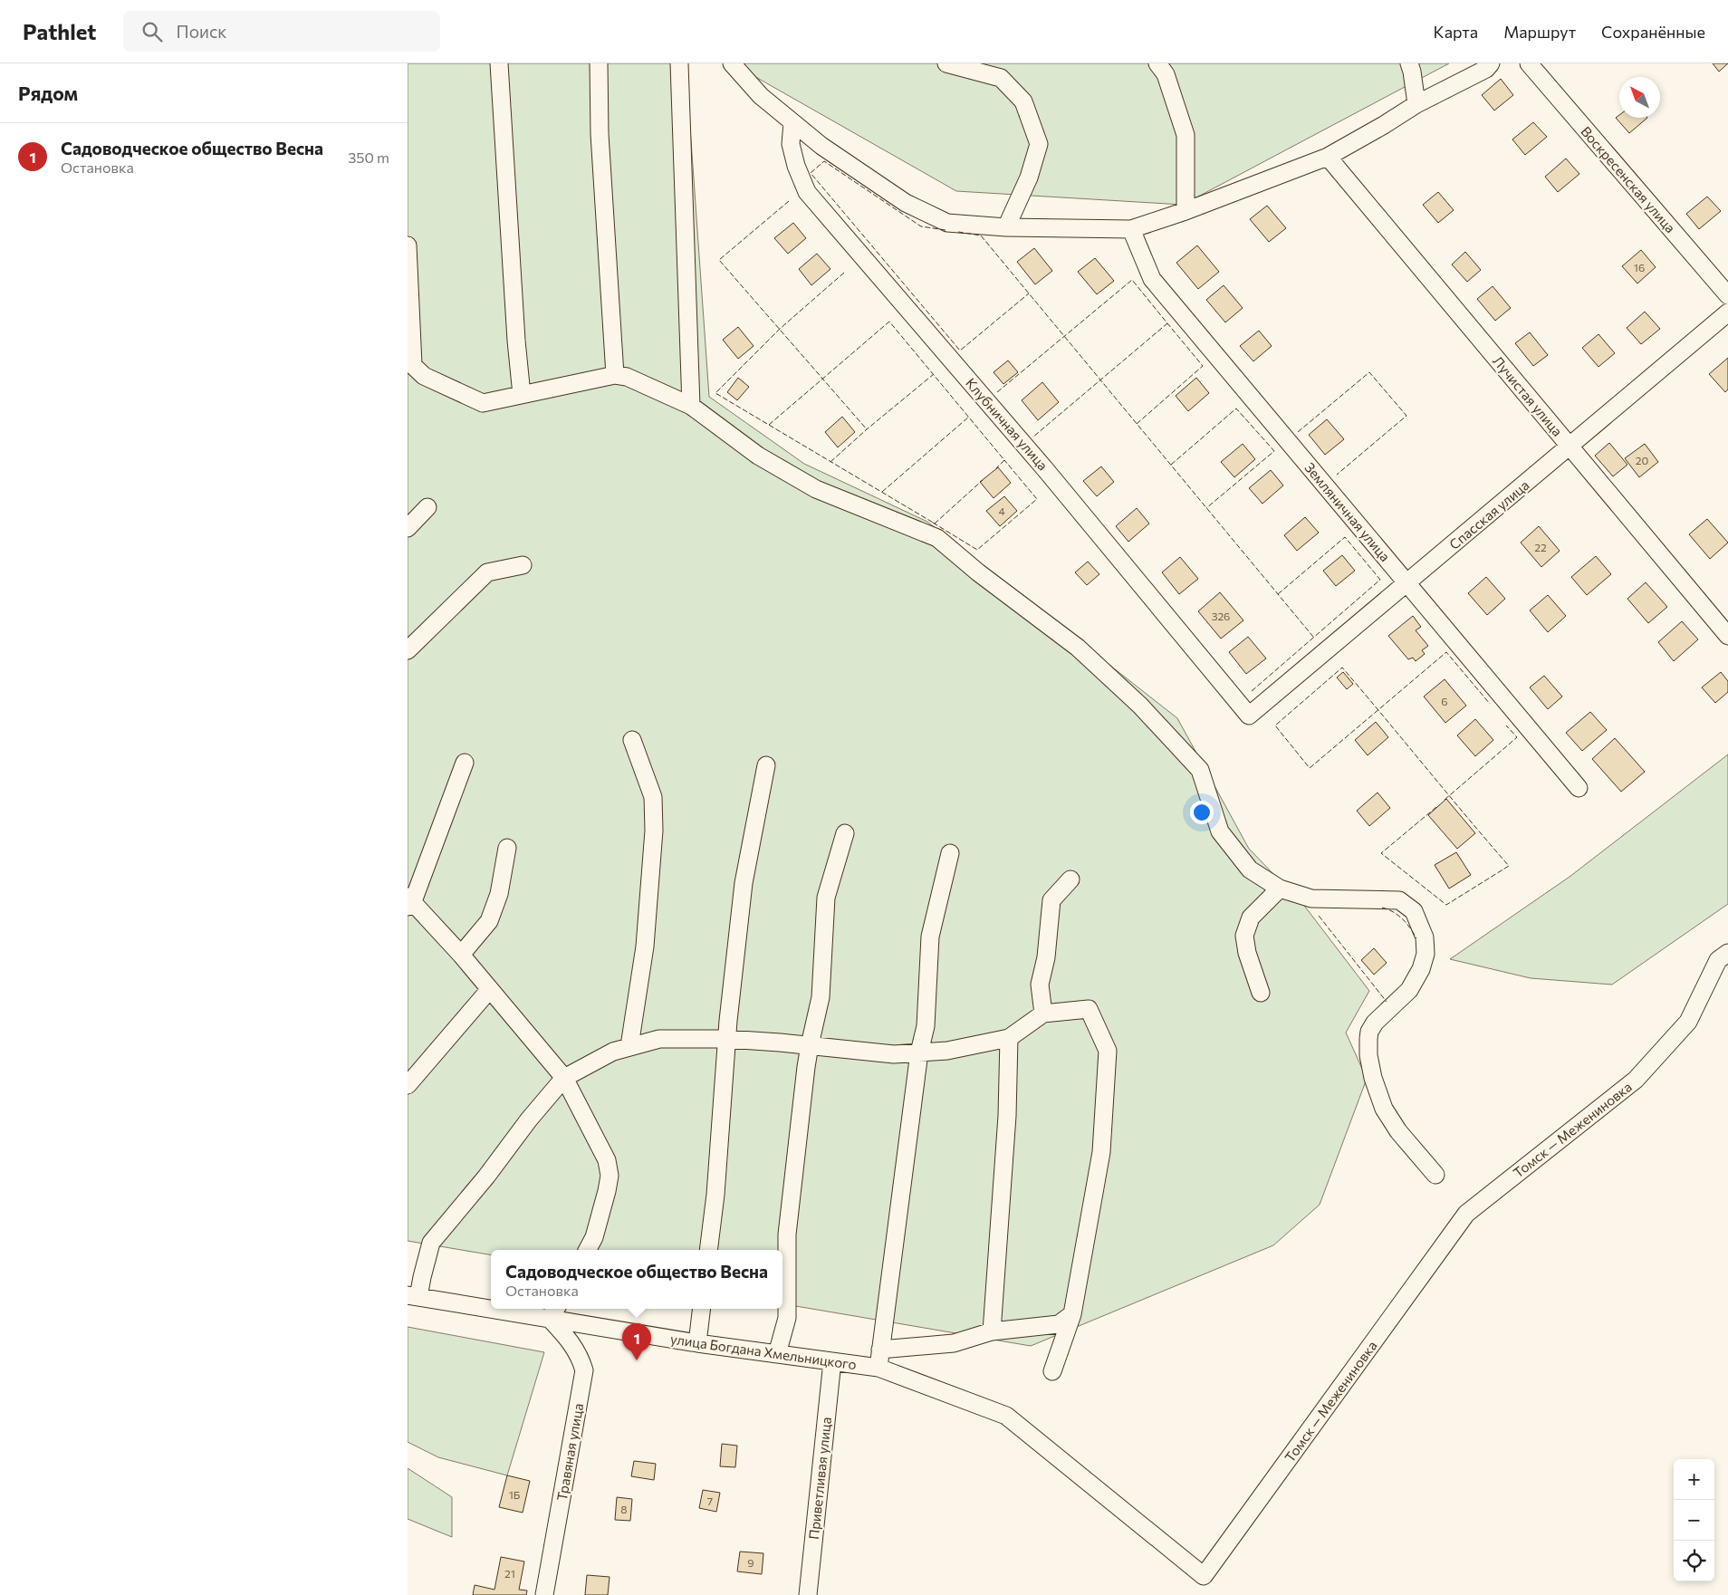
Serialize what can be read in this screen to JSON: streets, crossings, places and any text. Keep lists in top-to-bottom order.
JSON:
{
  "streets": {
    "street": [
      "Воскресенская улица",
      "Лучистая улица",
      "Клубничная улица",
      "Земляничная улица",
      "Спасская улица",
      "Томск — Межениновка",
      "улица Богдана Хмельницкого",
      "Травяная улица",
      "Приветливая улица"
    ]
  },
  "crossings": [
    ["Лучистая улица", "Спасская улица"],
    ["Клубничная улица", "Спасская улица"],
    ["Земляничная улица", "Спасская улица"],
    ["Томск — Межениновка", "улица Богдана Хмельницкого"],
    ["улица Богдана Хмельницкого", "Травяная улица"],
    ["улица Богдана Хмельницкого", "Приветливая улица"]
  ],
  "house_numbers": [
    "16",
    "20",
    "4",
    "22",
    "326",
    "6",
    "1Б",
    "7",
    "8",
    "9",
    "21"
  ],
  "north": "top left",
  "page": {
    "header": "Pathlet",
    "search": "Поиск",
    "nav": ["Карта", "Маршрут", "Сохранённые"],
    "heading": "Рядом",
    "list": [
      {
        "mark": "1",
        "name": "Садоводческое общество Весна",
        "note": "Остановка",
        "value": "350 m"
      }
    ],
    "popup": ["Садоводческое общество Весна", "Остановка"],
    "pins": "1",
    "map_buttons": ["+", "−"]
  }
}
